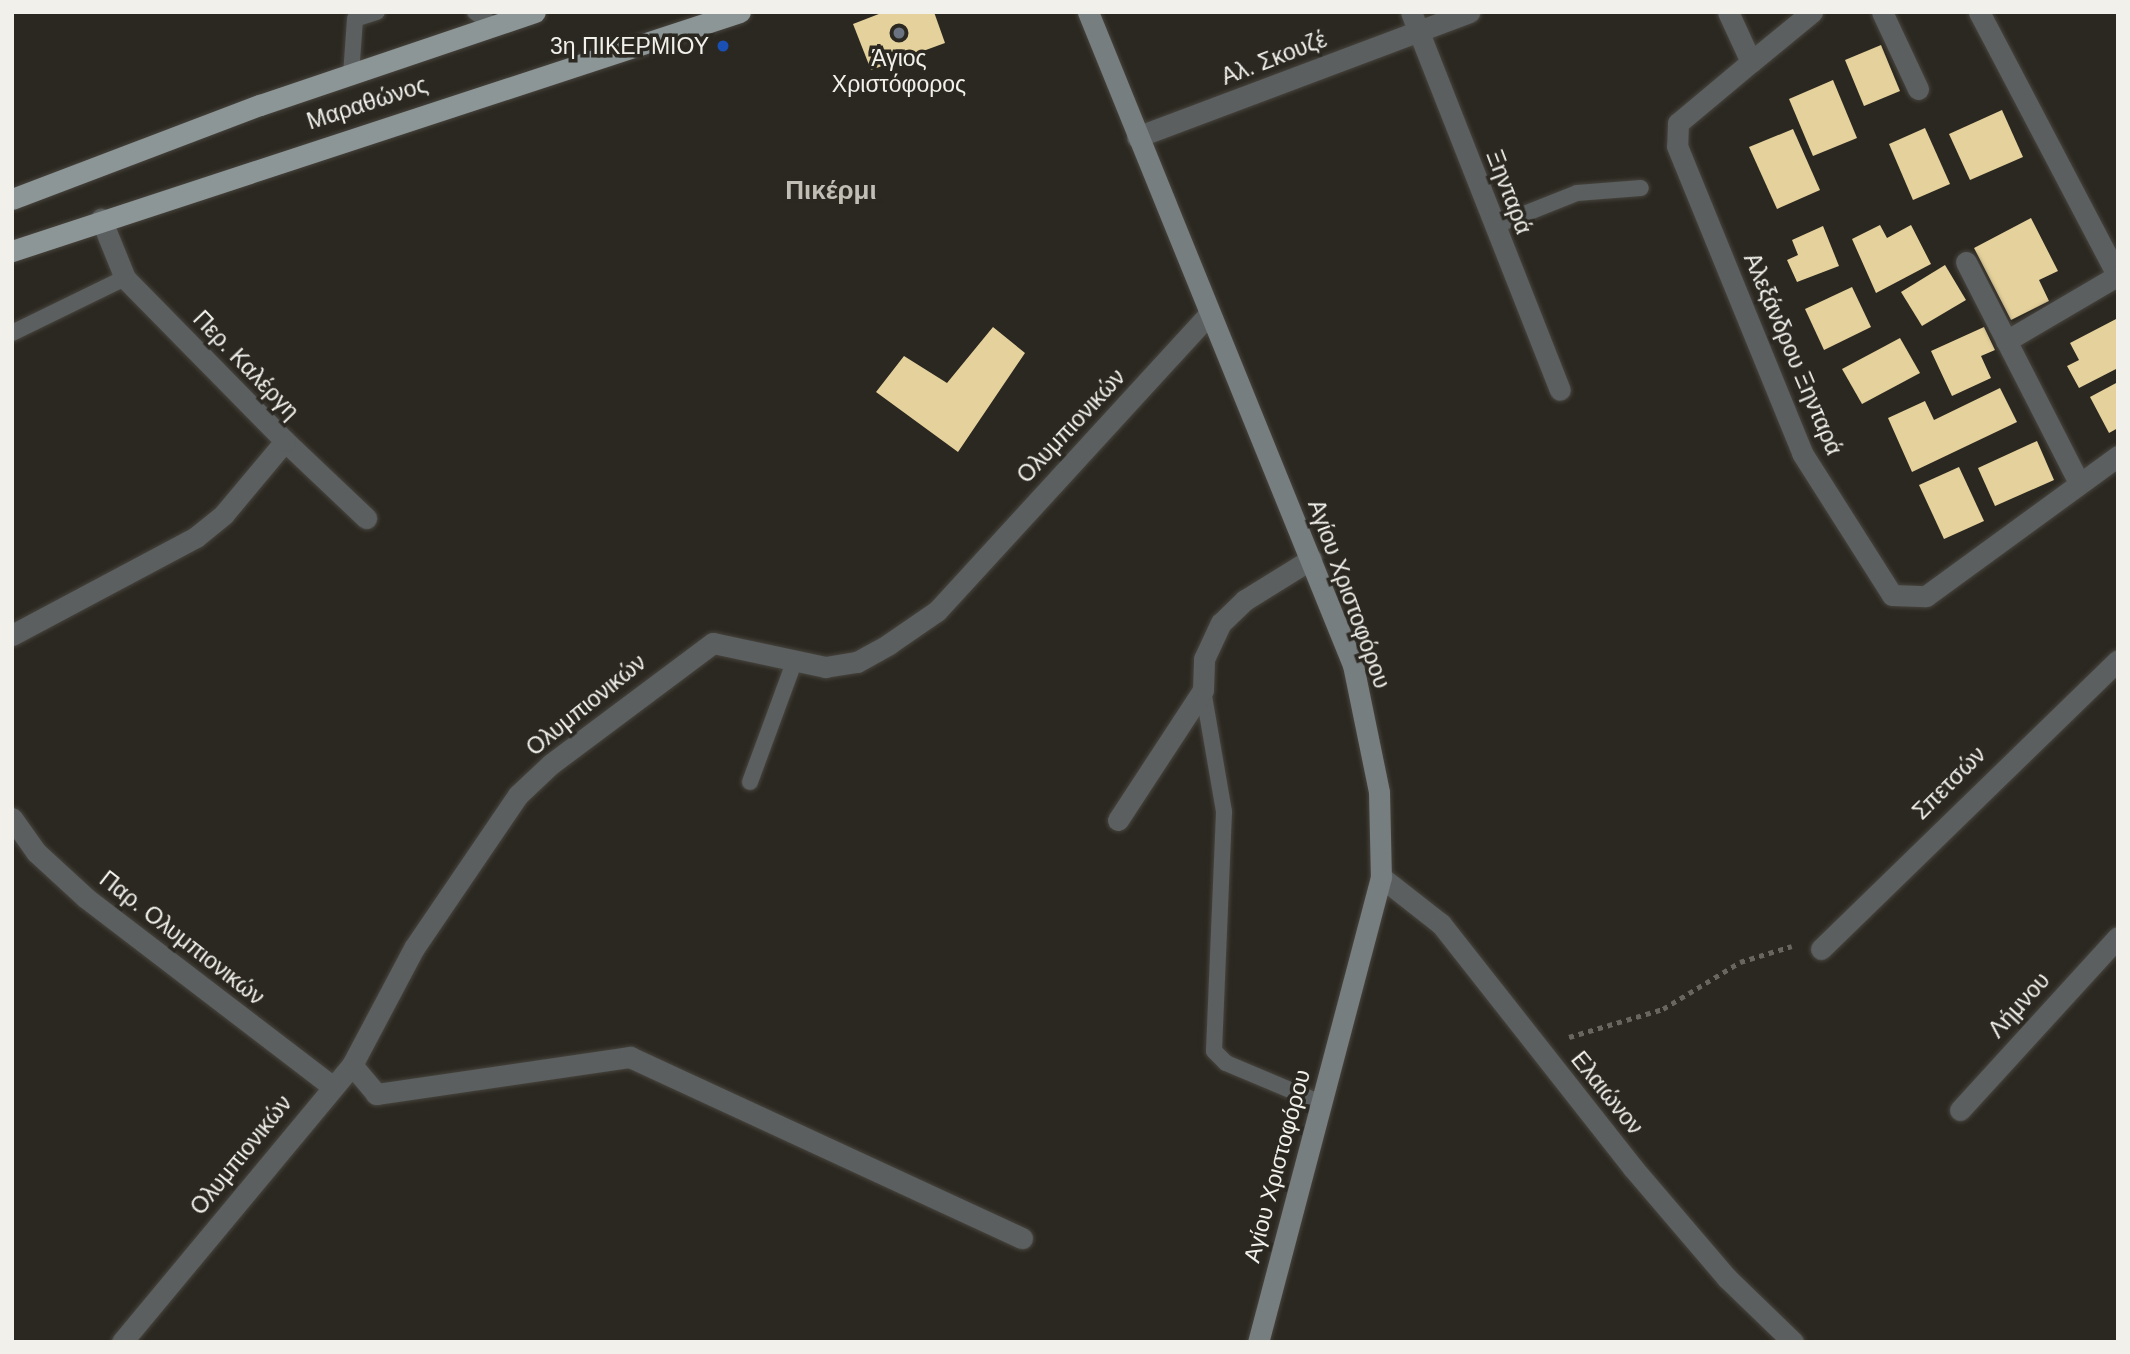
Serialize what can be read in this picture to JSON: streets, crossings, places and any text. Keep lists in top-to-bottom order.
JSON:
{
  "streets": {
    "main road": ["Μαραθώνος", "Αγίου Χριστοφόρου"],
    "street": [
      "Αλ. Σκουζέ",
      "Ξηνταρά",
      "Αλεξάνδρου Ξηνταρά",
      "Περ. Καλέργη",
      "Ολυμπιονικών",
      "Σπετσών",
      "Παρ. Ολυμπιονικών",
      "Λήμνου",
      "Ελαιώνον"
    ]
  },
  "crossings": [
    ["Αλ. Σκουζέ", "Ξηνταρά"],
    ["Αλ. Σκουζέ", "Αγίου Χριστοφόρου"],
    ["Μαραθώνος", "Περ. Καλέργη"],
    ["Ολυμπιονικών", "Αγίου Χριστοφόρου"],
    ["Ολυμπιονικών", "Παρ. Ολυμπιονικών"],
    ["Αγίου Χριστοφόρου", "Ελαιώνον"]
  ],
  "districts": ["Πικέρμι"],
  "places": ["Άγιος Χριστόφορος", "3η ΠΙΚΕΡΜΙΟΥ"]
}
